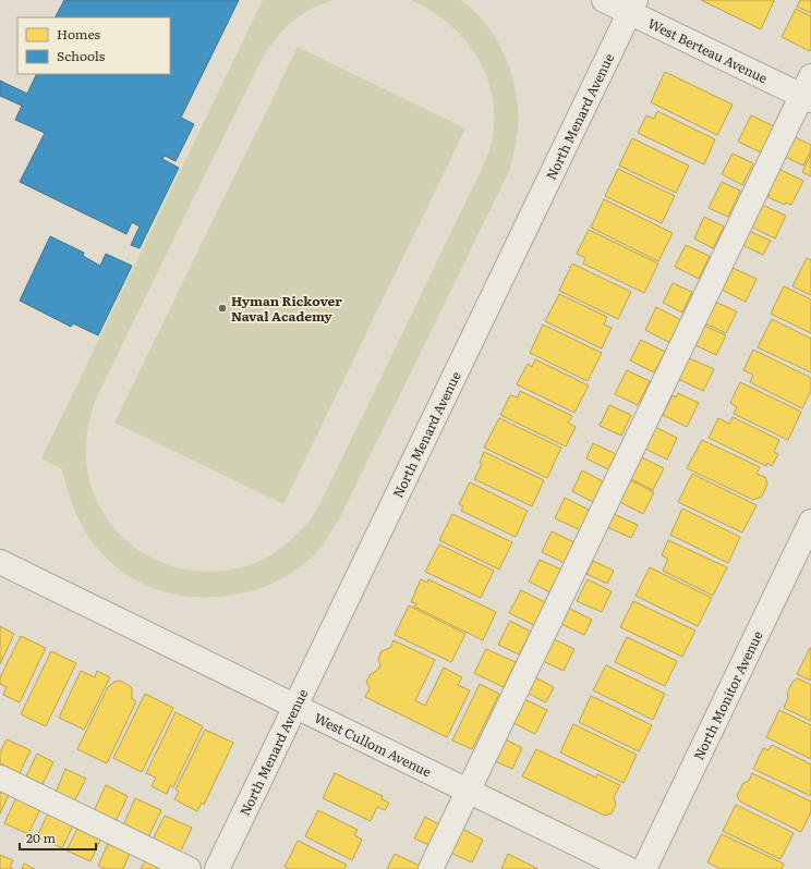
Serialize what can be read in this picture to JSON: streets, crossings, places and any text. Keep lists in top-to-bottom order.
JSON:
{
  "streets": {
    "street": [
      "West Berteau Avenue",
      "North Menard Avenue",
      "North Monitor Avenue",
      "West Cullom Avenue"
    ]
  },
  "crossings": [
    ["West Berteau Avenue", "North Menard Avenue"],
    ["North Menard Avenue", "West Cullom Avenue"]
  ],
  "places": ["Hyman Rickover Naval Academy"],
  "legend": ["Homes", "Schools"],
  "scale_bar": "20 m"
}
